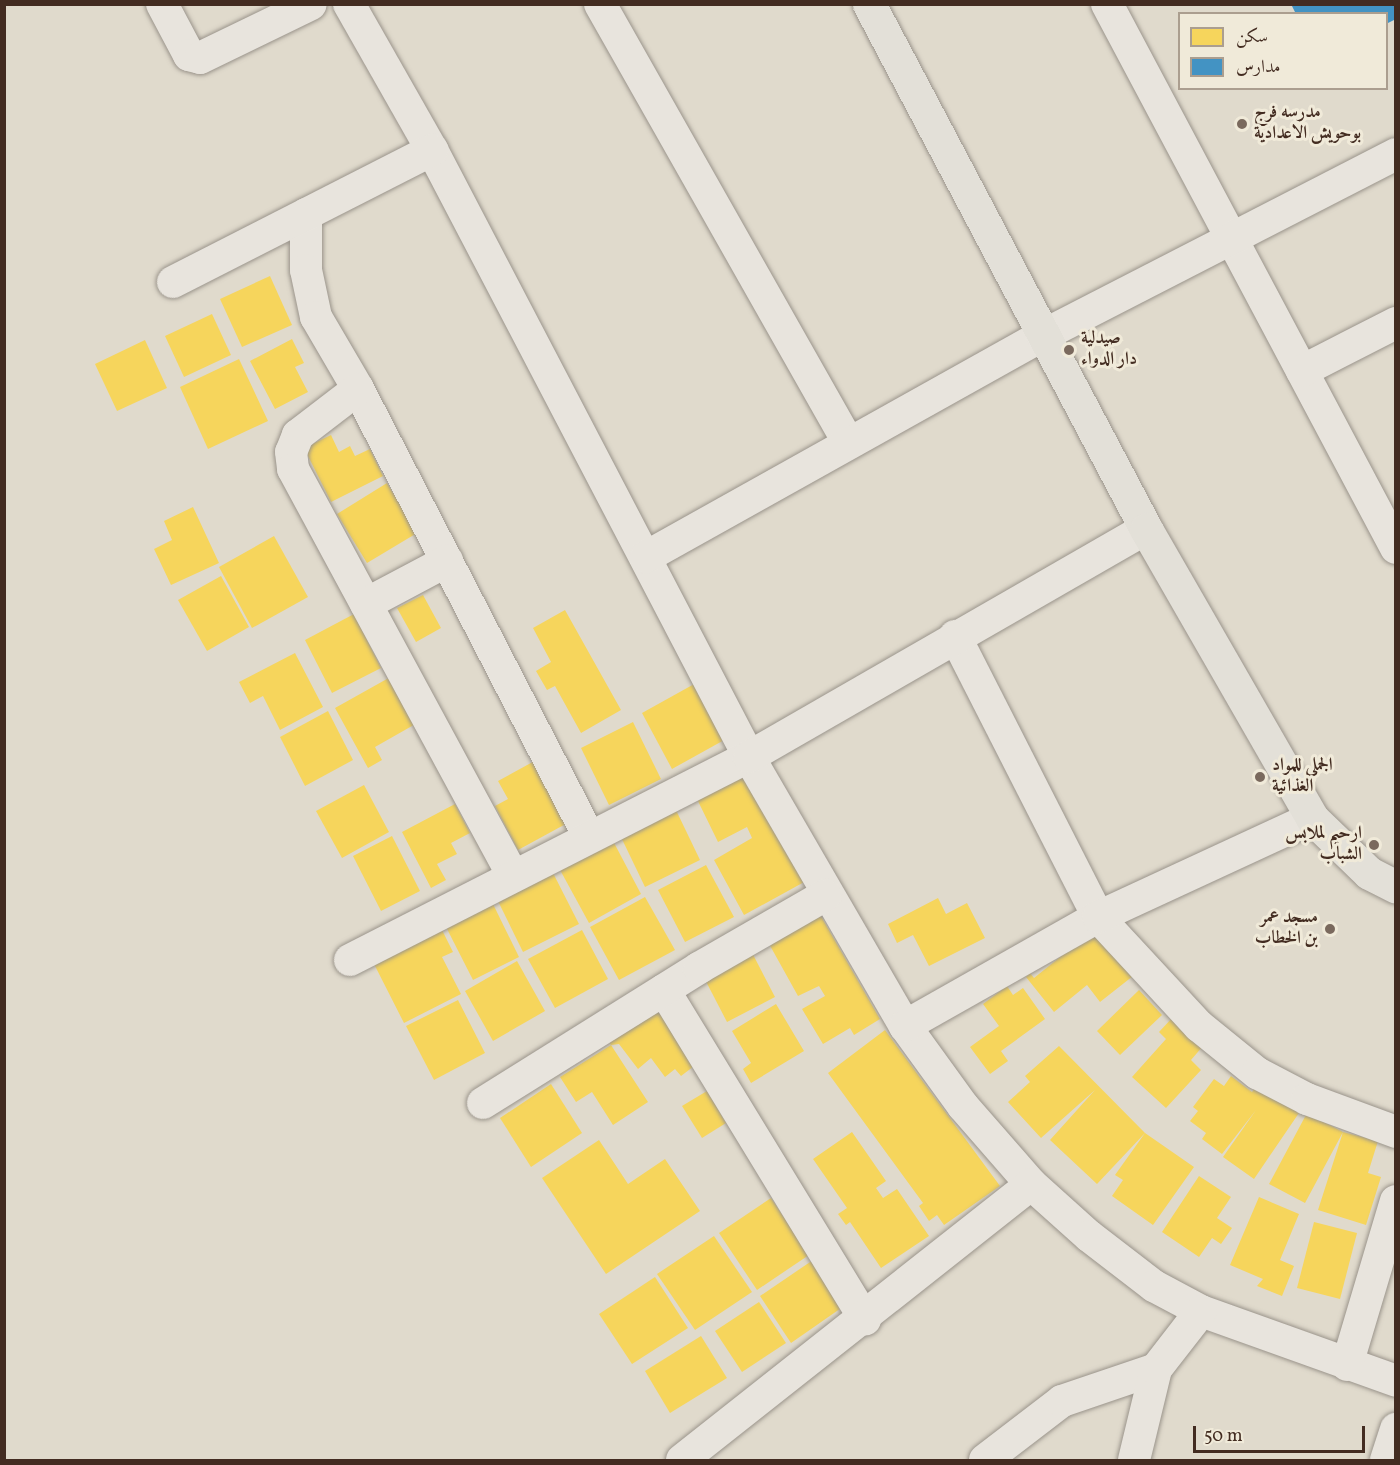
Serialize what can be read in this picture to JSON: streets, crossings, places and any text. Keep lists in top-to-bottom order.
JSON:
{
  "places": [
    "مدرسه فرج بوحويش الاعدادية",
    "صيدلية دار الدواء",
    "الجملي للمواد الغذائية",
    "ارحيم لملابس الشباب",
    "مسجد عمر بن الخطاب"
  ],
  "legend": ["سكن", "مدارس"],
  "scale_bar": "50 m"
}
